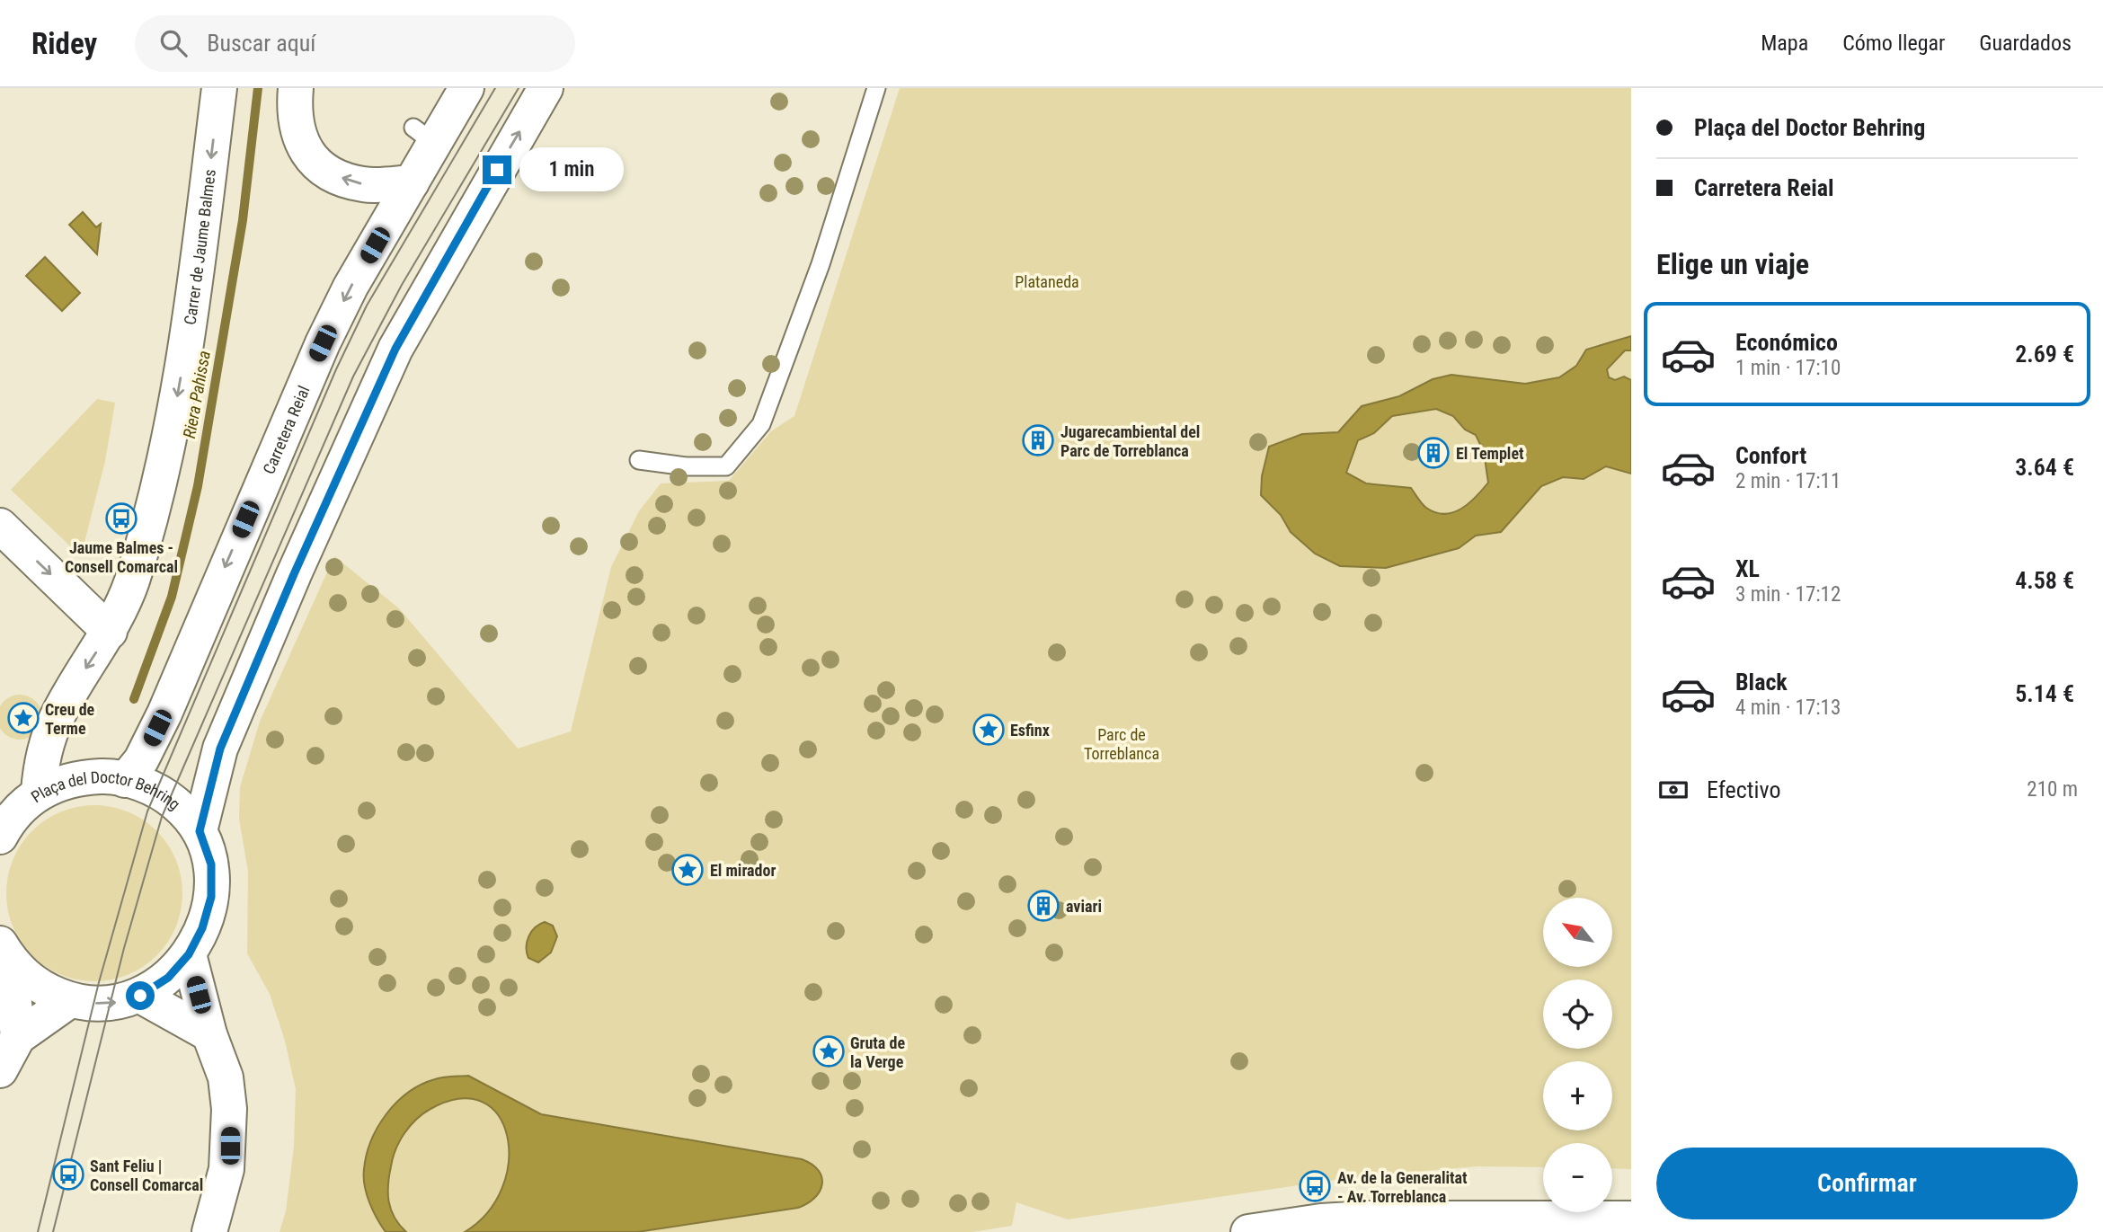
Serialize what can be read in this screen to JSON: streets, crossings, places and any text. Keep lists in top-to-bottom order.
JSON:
{
  "streets": {
    "main road": ["Carrer de Jaume Balmes", "Carretera Reial", "Plaça del Doctor Behring"]
  },
  "crossings": [
    ["Carrer de Jaume Balmes", "Plaça del Doctor Behring"],
    ["Carretera Reial", "Plaça del Doctor Behring"]
  ],
  "water": ["Riera Pahissa"],
  "parks": ["Plataneda", "Parc de Torreblanca"],
  "places": {
    "building": ["Jugarecambiental del Parc de Torreblanca", "El Templet", "aviari"],
    "bus stop": ["Jaume Balmes - Consell Comarcal", "Sant Feliu | Consell Comarcal", "Av. de la Generalitat - Av. Torreblanca"],
    "place": [
      "Creu de Terme",
      "Esfinx",
      "El mirador",
      "Gruta de la Verge"
    ]
  },
  "north": "top left",
  "page": {
    "header": "Ridey",
    "search": "Buscar aquí",
    "nav": ["Mapa", "Cómo llegar", "Guardados"],
    "banner": ["Plaça del Doctor Behring", "Carretera Reial"],
    "bubble": "1 min",
    "heading": "Elige un viaje",
    "list": [
      {
        "name": "Económico",
        "note": "1 min · 17:10",
        "value": "2.69 €"
      },
      {
        "name": "Confort",
        "note": "2 min · 17:11",
        "value": "3.64 €"
      },
      {
        "name": "XL",
        "note": "3 min · 17:12",
        "value": "4.58 €"
      },
      {
        "name": "Black",
        "note": "4 min · 17:13",
        "value": "5.14 €"
      }
    ],
    "pay": ["Efectivo", "210 m"],
    "map_buttons": ["+", "−"],
    "buttons": "Confirmar"
  }
}
